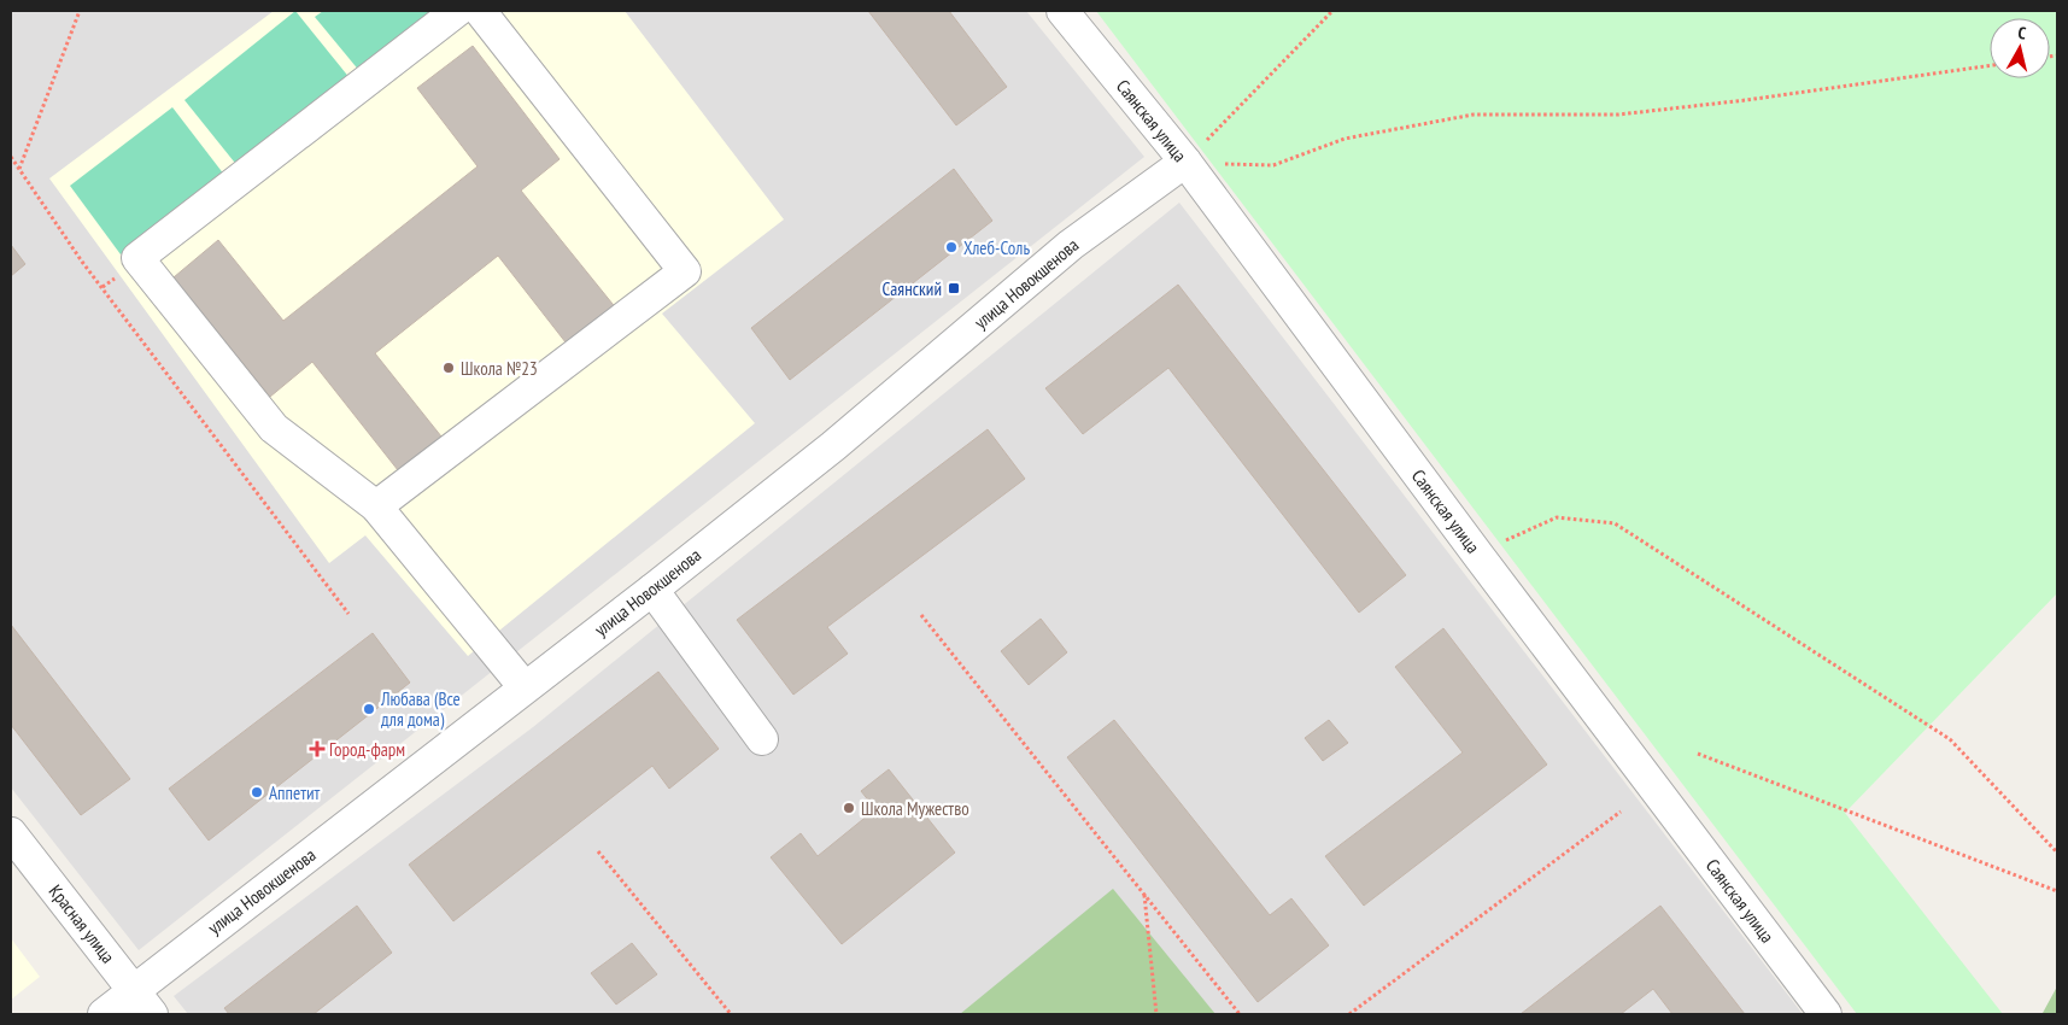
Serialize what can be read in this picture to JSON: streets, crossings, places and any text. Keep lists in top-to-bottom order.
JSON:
{
  "streets": {
    "street": ["Саянская улица", "улица Новокшенова", "Красная улица"]
  },
  "crossings": [
    ["Саянская улица", "улица Новокшенова"],
    ["улица Новокшенова", "Красная улица"]
  ],
  "places": {
    "other": [
      "Хлеб-Соль",
      "Школа №23",
      "Любава (Все для дома)",
      "Аппетит",
      "Школа Мужество"
    ],
    "transit": ["Саянский"],
    "health": ["Город-фарм"]
  },
  "north": "top"
}
